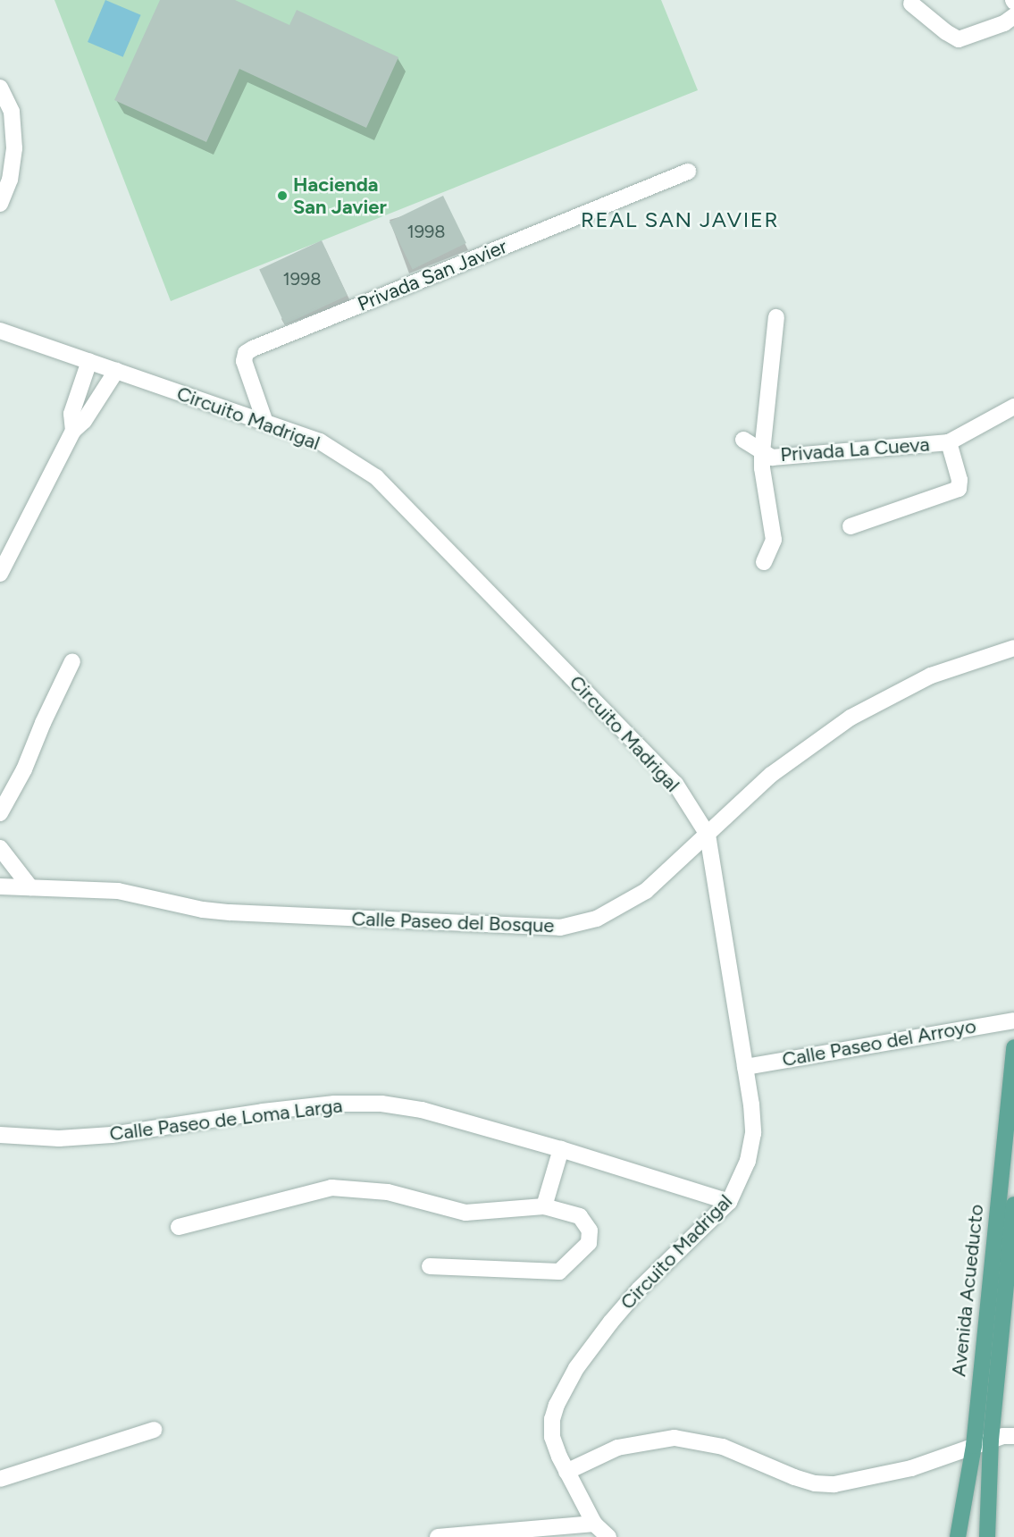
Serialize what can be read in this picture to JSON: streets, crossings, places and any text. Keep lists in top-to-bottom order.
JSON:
{
  "streets": {
    "main road": ["Avenida Acueducto"],
    "street": [
      "Privada San Javier",
      "Circuito Madrigal",
      "Privada La Cueva",
      "Calle Paseo del Bosque",
      "Calle Paseo del Arroyo",
      "Calle Paseo de Loma Larga"
    ]
  },
  "crossings": [
    ["Privada San Javier", "Circuito Madrigal"],
    ["Circuito Madrigal", "Calle Paseo del Bosque"],
    ["Circuito Madrigal", "Calle Paseo del Arroyo"],
    ["Circuito Madrigal", "Calle Paseo de Loma Larga"]
  ],
  "districts": ["REAL SAN JAVIER"],
  "places": ["Hacienda San Javier"],
  "house_numbers": ["1998", "1998"]
}
